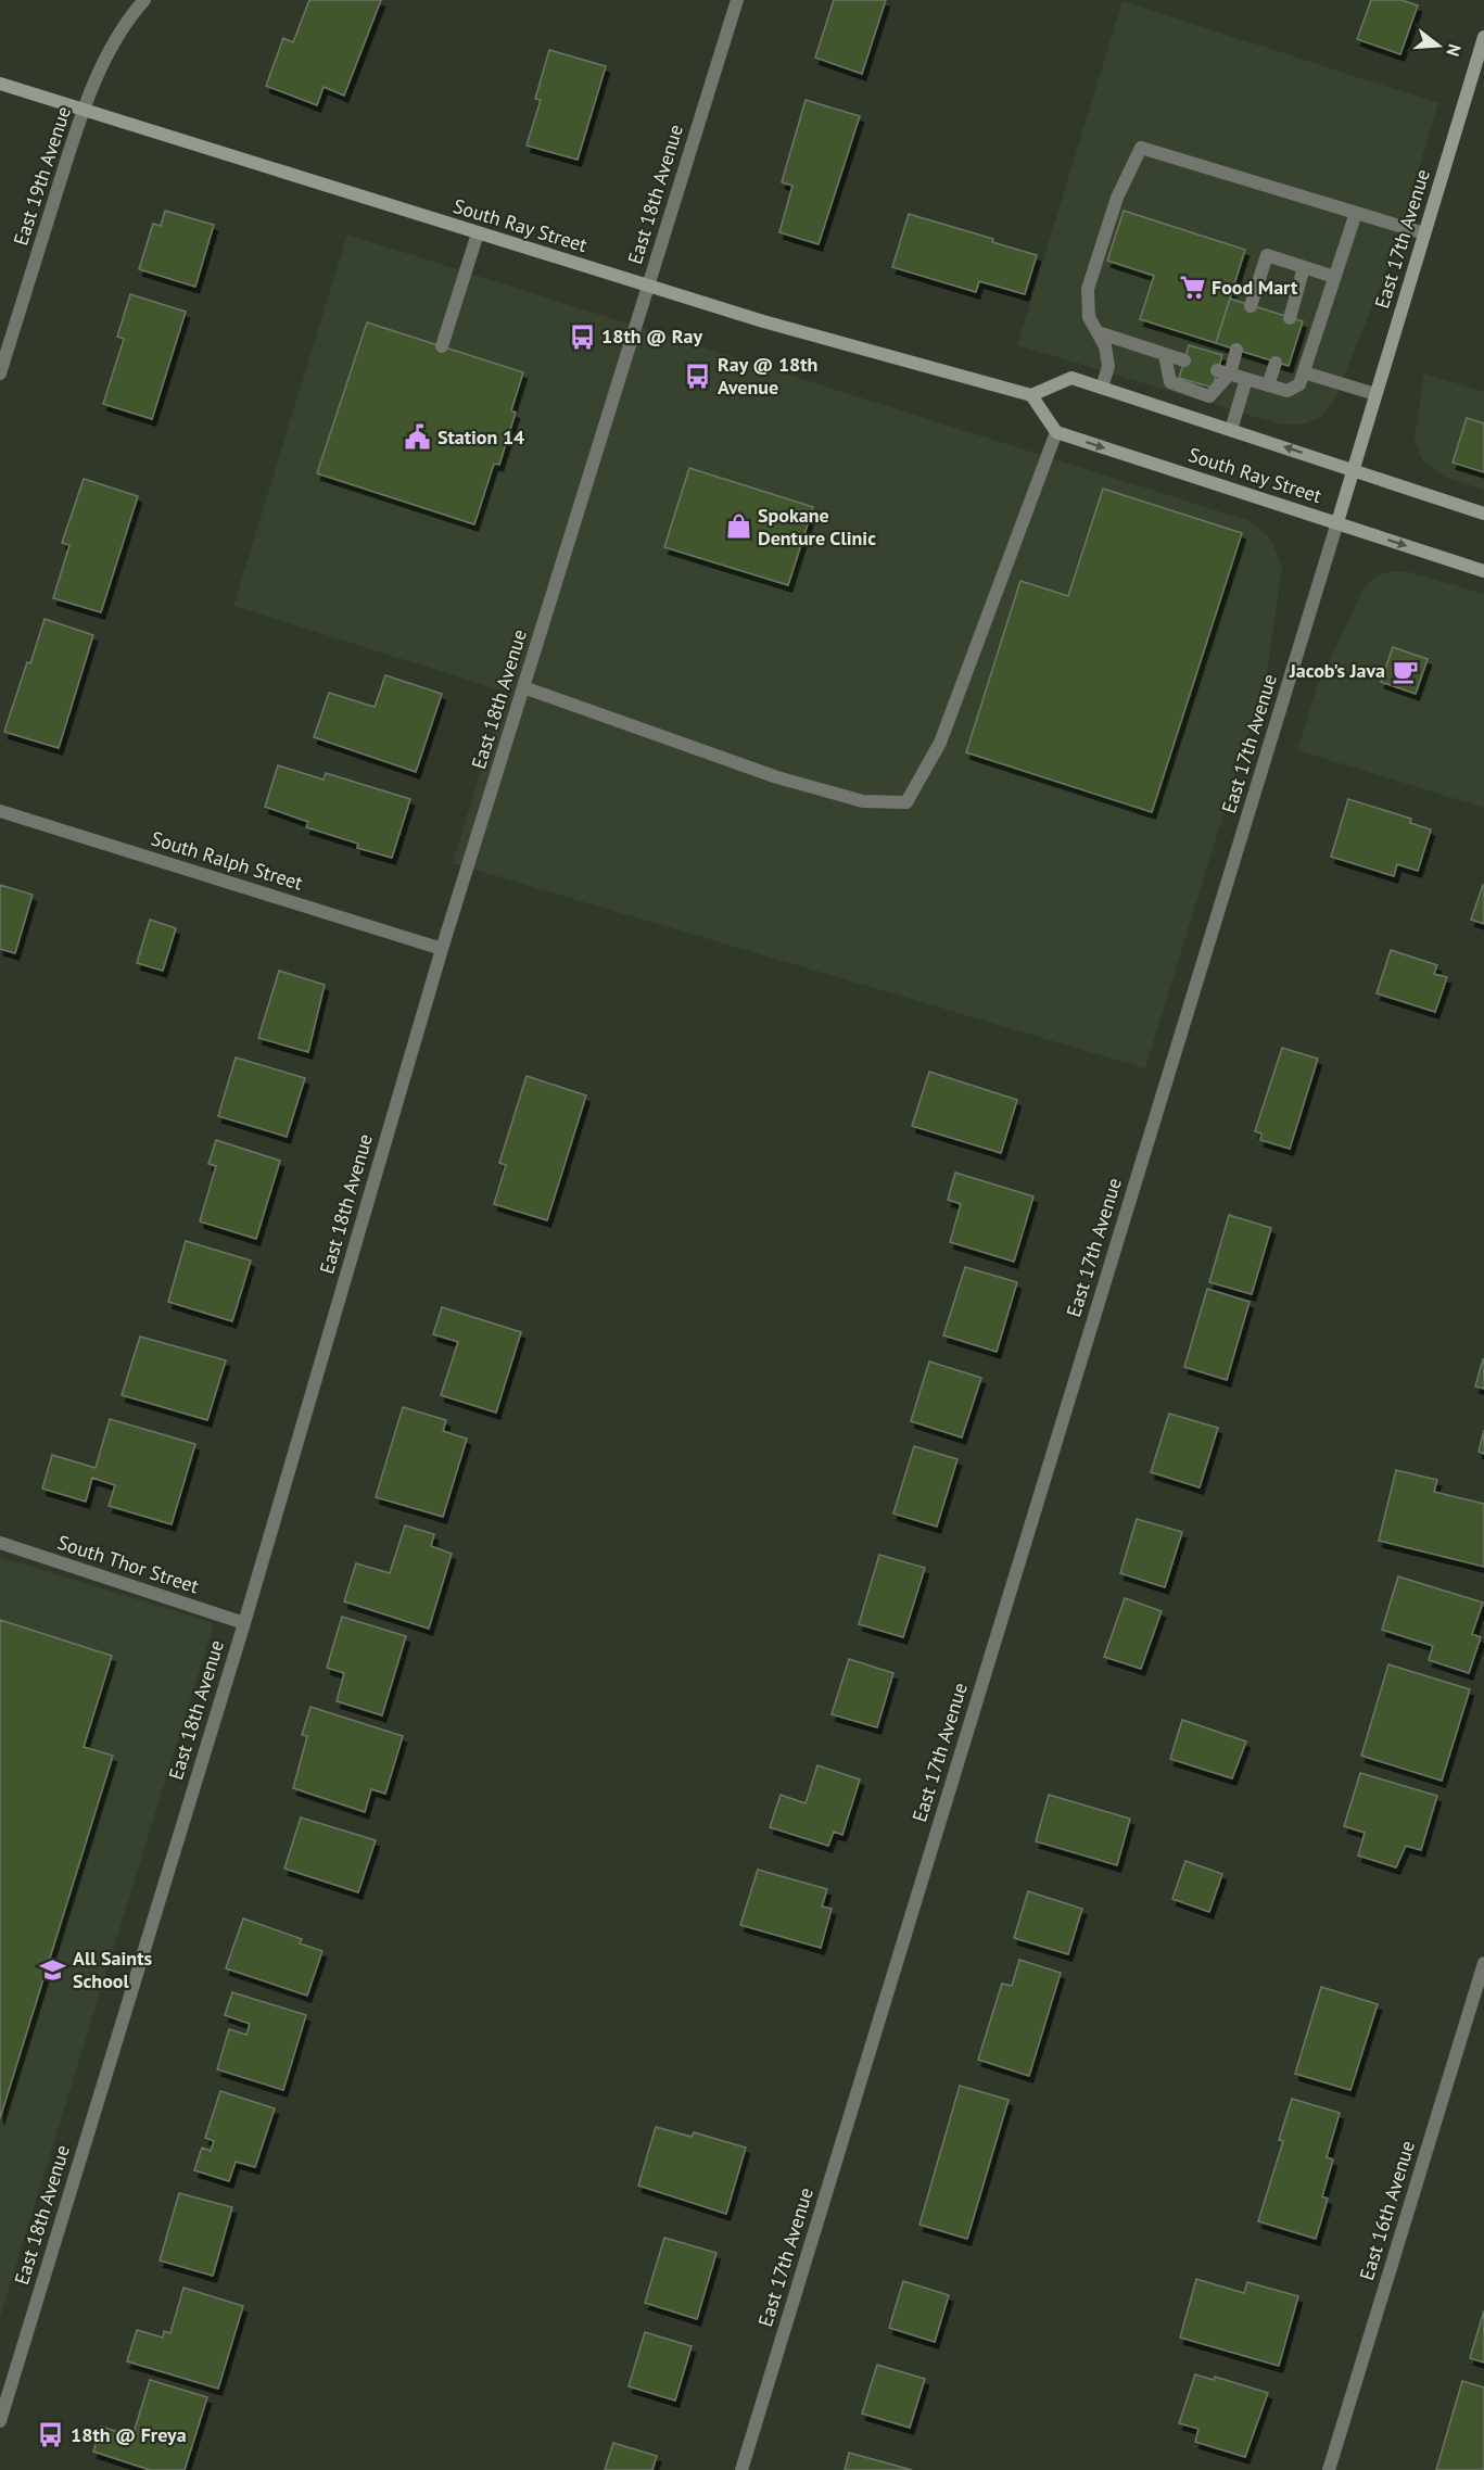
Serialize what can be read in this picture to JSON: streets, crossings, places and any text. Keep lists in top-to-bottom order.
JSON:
{
  "streets": {
    "main road": ["South Ray Street", "East 17th Avenue"],
    "street": [
      "East 19th Avenue",
      "East 18th Avenue",
      "South Ralph Street",
      "South Thor Street",
      "East 16th Avenue"
    ]
  },
  "crossings": [
    ["East 19th Avenue", "South Ray Street"],
    ["East 18th Avenue", "South Ray Street"],
    ["East 18th Avenue", "South Ralph Street"],
    ["East 18th Avenue", "South Thor Street"],
    ["South Ray Street", "East 17th Avenue"]
  ],
  "places": {
    "supermarket": ["Food Mart"],
    "bus stop": ["18th @ Ray", "Ray @ 18th Avenue", "18th @ Freya"],
    "public building": ["Station 14"],
    "shop": ["Spokane Denture Clinic"],
    "cafe": ["Jacob's Java"],
    "school or university": ["All Saints School"]
  },
  "north": "right"
}
